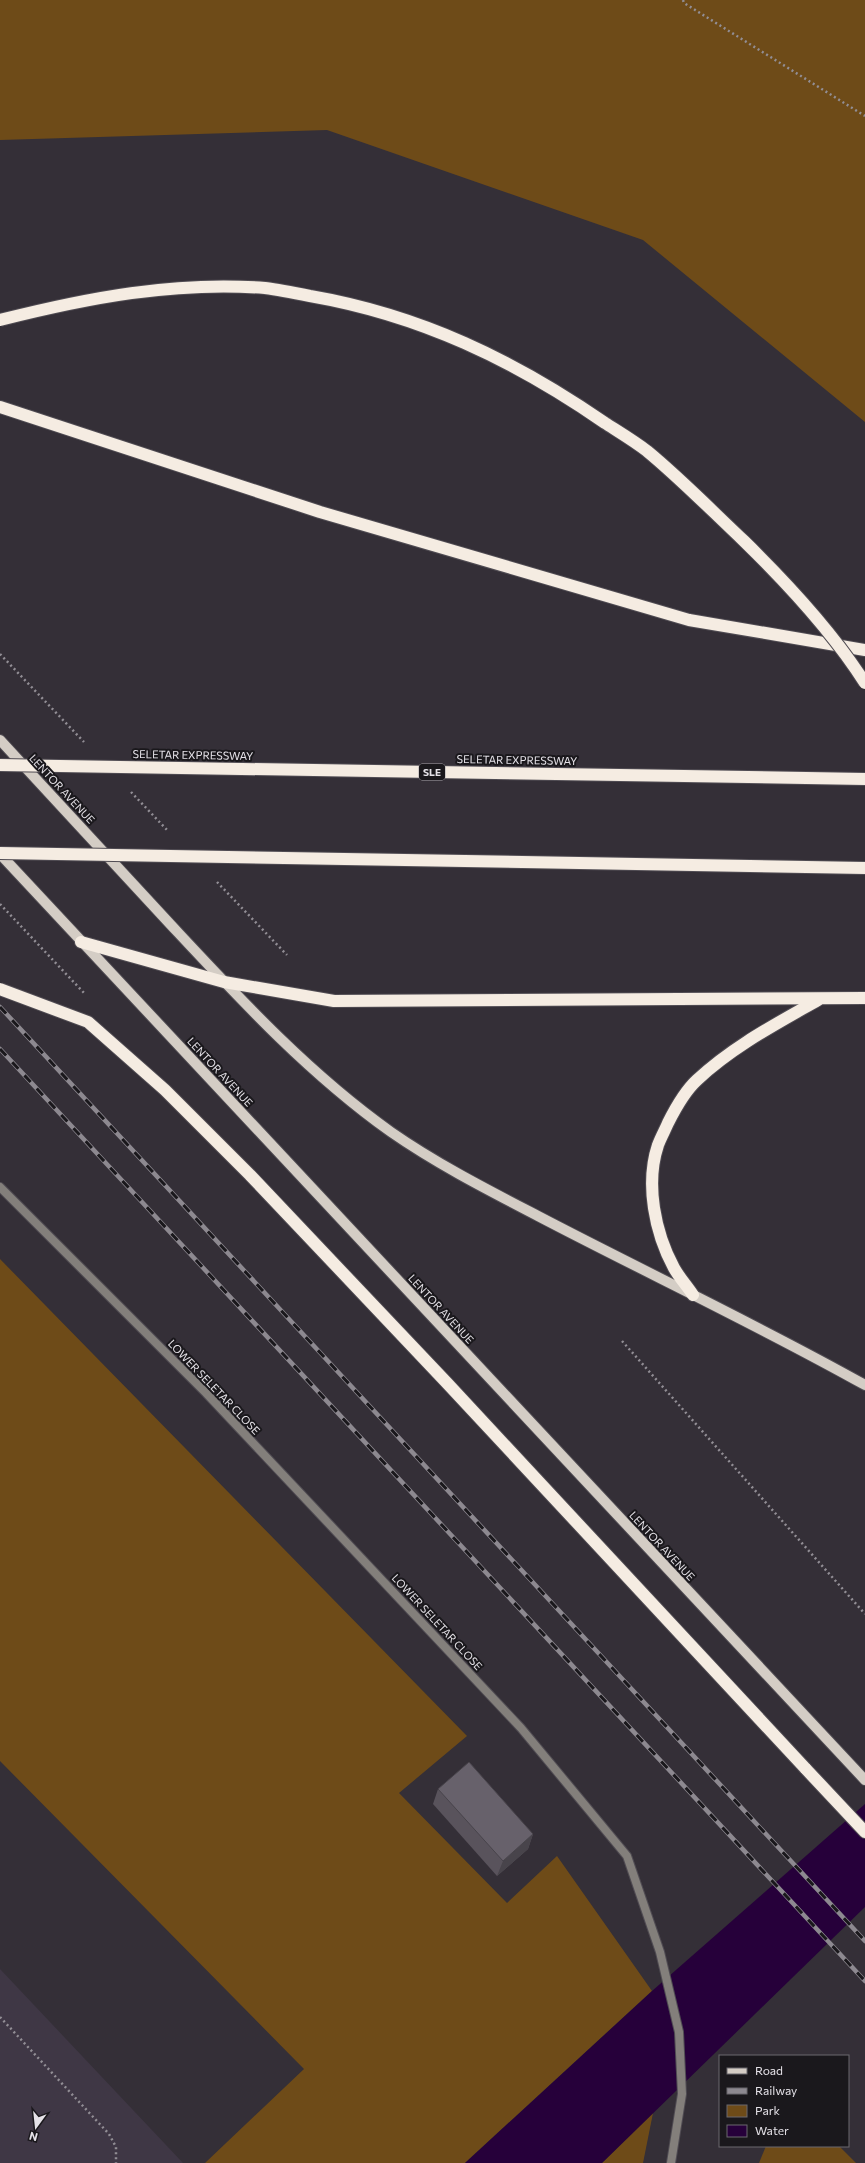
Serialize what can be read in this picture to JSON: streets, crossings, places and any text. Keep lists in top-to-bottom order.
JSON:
{
  "streets": {
    "highway": ["SELETAR EXPRESSWAY", "SLE"],
    "main road": ["LENTOR AVENUE"],
    "lane": ["LOWER SELETAR CLOSE"]
  },
  "legend": [
    "Road",
    "Railway",
    "Park",
    "Water"
  ],
  "north": "bottom"
}
